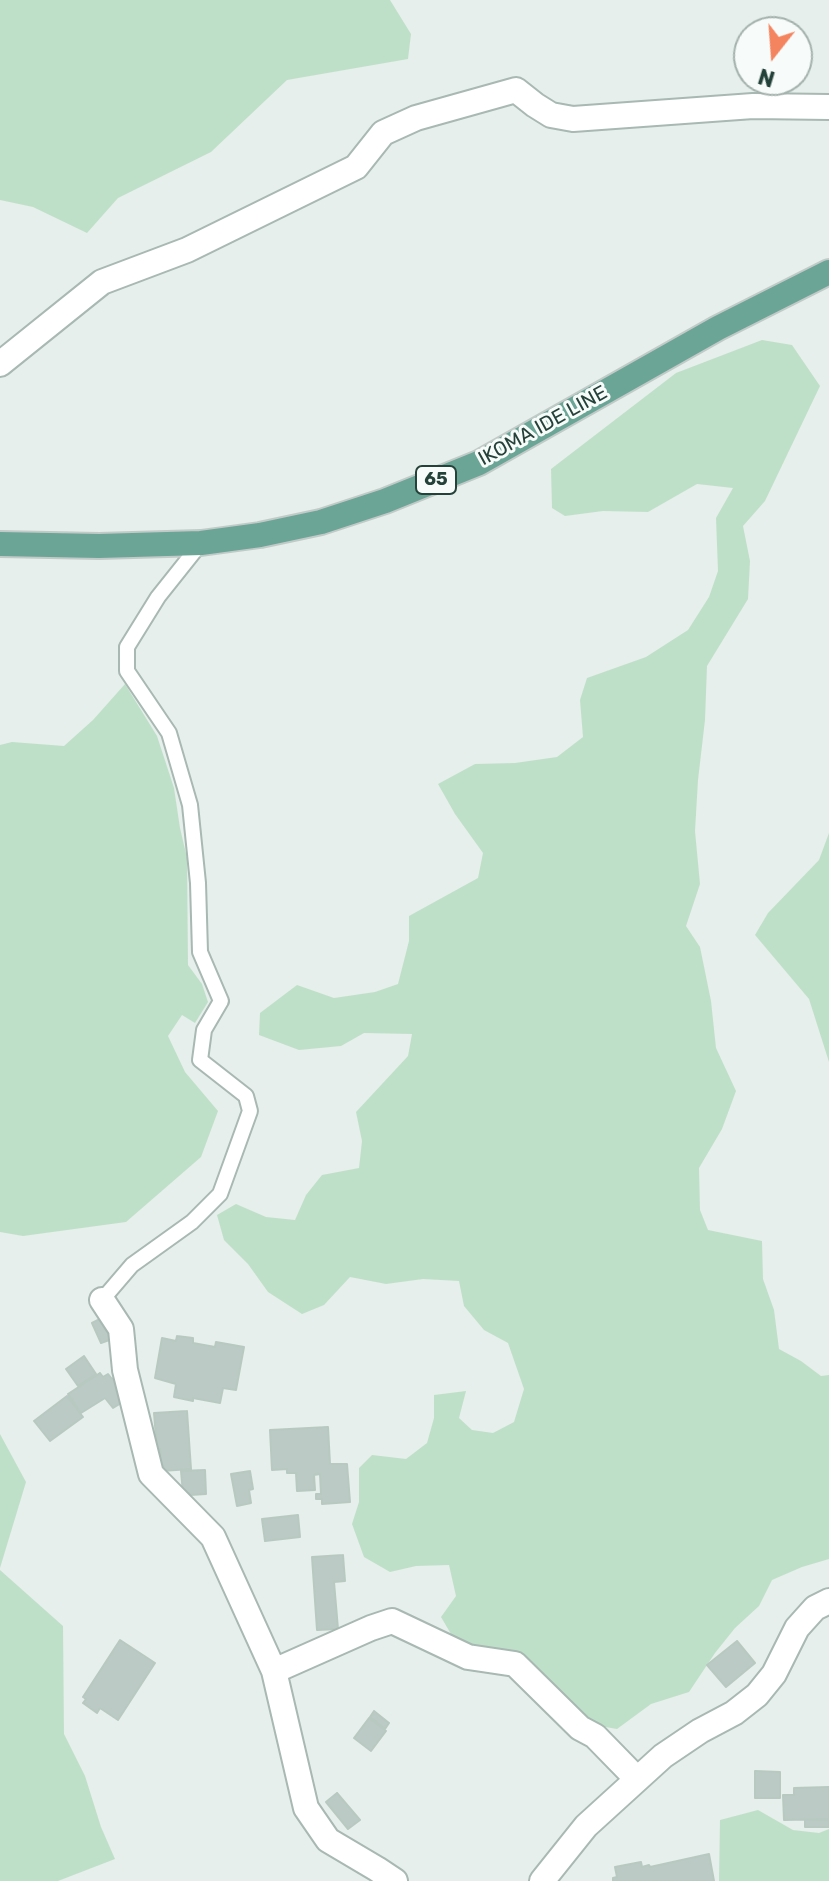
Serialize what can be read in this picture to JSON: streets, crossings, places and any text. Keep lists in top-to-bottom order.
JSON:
{
  "streets": {
    "main road": ["IKOMA IDE LINE", "65"]
  },
  "north": "bottom"
}
